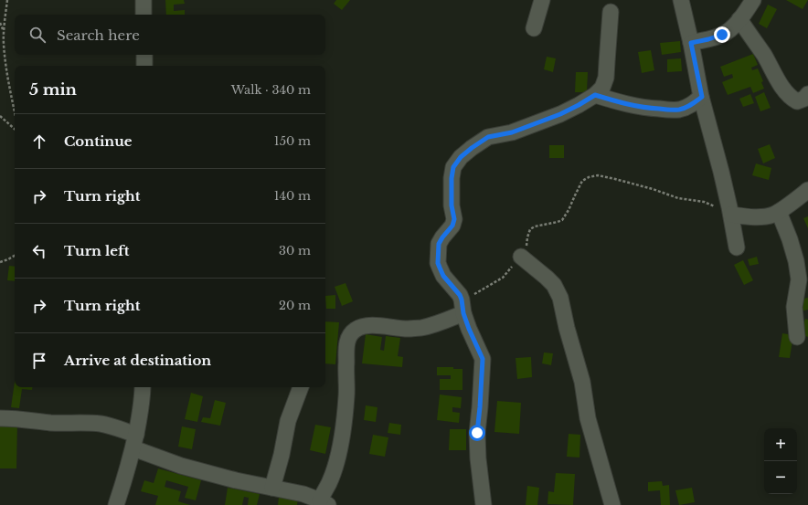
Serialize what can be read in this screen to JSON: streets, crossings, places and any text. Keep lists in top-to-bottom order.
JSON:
{
  "page": {
    "search": "Search here",
    "heading": ["5 min", "Walk · 340 m"],
    "list": [
      ["Continue", "150 m"],
      ["Turn right", "140 m"],
      ["Turn left", "30 m"],
      ["Turn right", "20 m"],
      "Arrive at destination"
    ],
    "map_buttons": ["+", "−"]
  }
}
